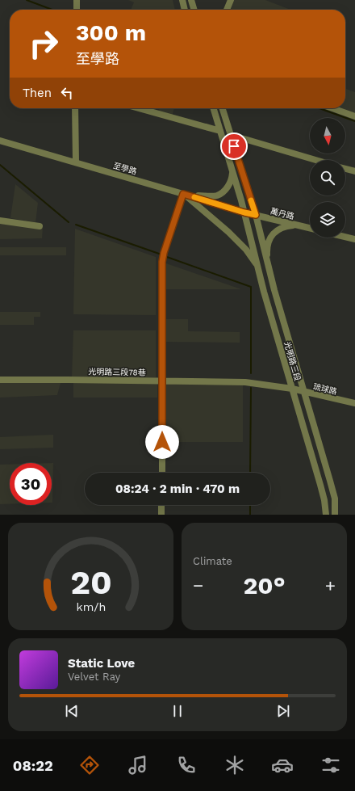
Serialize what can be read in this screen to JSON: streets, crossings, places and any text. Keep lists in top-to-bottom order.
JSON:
{
  "streets": {
    "street": [
      "至學路",
      "萬丹路",
      "光明路三段",
      "光明路三段78巷",
      "琉球路"
    ]
  },
  "crossings": [
    ["至學路", "萬丹路"],
    ["至學路", "光明路三段"],
    ["萬丹路", "光明路三段"],
    ["光明路三段", "光明路三段78巷"],
    ["光明路三段", "琉球路"],
    ["光明路三段78巷", "琉球路"]
  ],
  "north": "bottom",
  "page": {
    "turn": ["300 m", "至學路"],
    "then": "Then",
    "limit": "30",
    "trip": "08:24 · 2 min · 470 m",
    "tile": "Climate",
    "heat": ["−", "20°", "+"],
    "song": ["Static Love", "Velvet Ray"],
    "tabs": "08:22",
    "gauge": ["20", "km/h"]
  }
}
